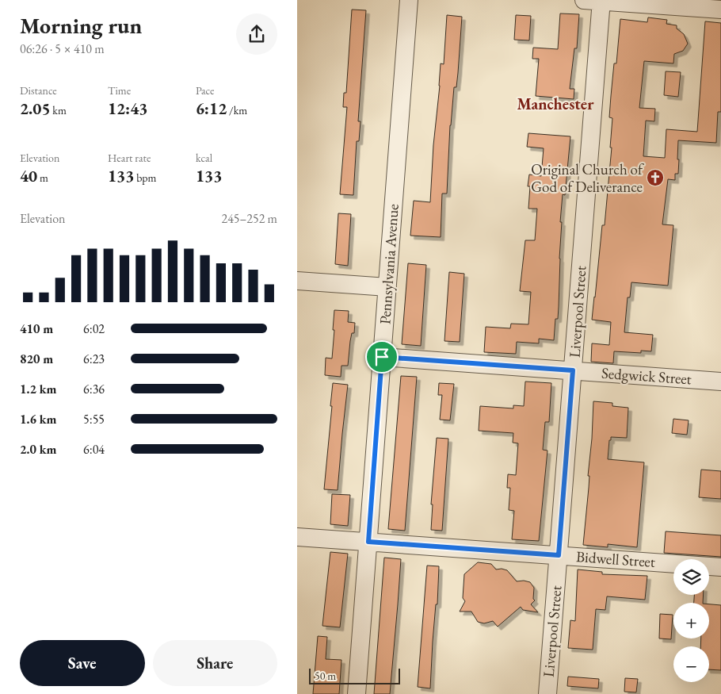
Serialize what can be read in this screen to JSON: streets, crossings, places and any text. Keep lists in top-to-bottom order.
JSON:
{
  "streets": {
    "street": [
      "Pennsylvania Avenue",
      "Liverpool Street",
      "Sedgwick Street",
      "Bidwell Street"
    ]
  },
  "crossings": [
    ["Pennsylvania Avenue", "Sedgwick Street"],
    ["Pennsylvania Avenue", "Bidwell Street"],
    ["Liverpool Street", "Sedgwick Street"],
    ["Liverpool Street", "Bidwell Street"]
  ],
  "districts": ["Manchester"],
  "places": {
    "church": ["Original Church of God of Deliverance"]
  },
  "scale_bar": "50 m",
  "page": {
    "heading": ["Morning run", "06:26 · 5 × 410 m"],
    "stats": [
      ["Distance", "2.05 km"],
      ["Time", "12:43"],
      ["Pace", "6:12 /km"],
      ["Elevation", "40 m"],
      ["Heart rate", "133 bpm"],
      ["kcal", "133"]
    ],
    "chart": ["Elevation", "245–252 m"],
    "list": [
      {
        "name": "410 m",
        "note": "6:02"
      },
      {
        "name": "820 m",
        "note": "6:23"
      },
      {
        "name": "1.2 km",
        "note": "6:36"
      },
      {
        "name": "1.6 km",
        "note": "5:55"
      },
      {
        "name": "2.0 km",
        "note": "6:04"
      }
    ],
    "map_buttons": ["+", "−"],
    "buttons": ["Save", "Share"],
    "scale": "50 m"
  }
}
